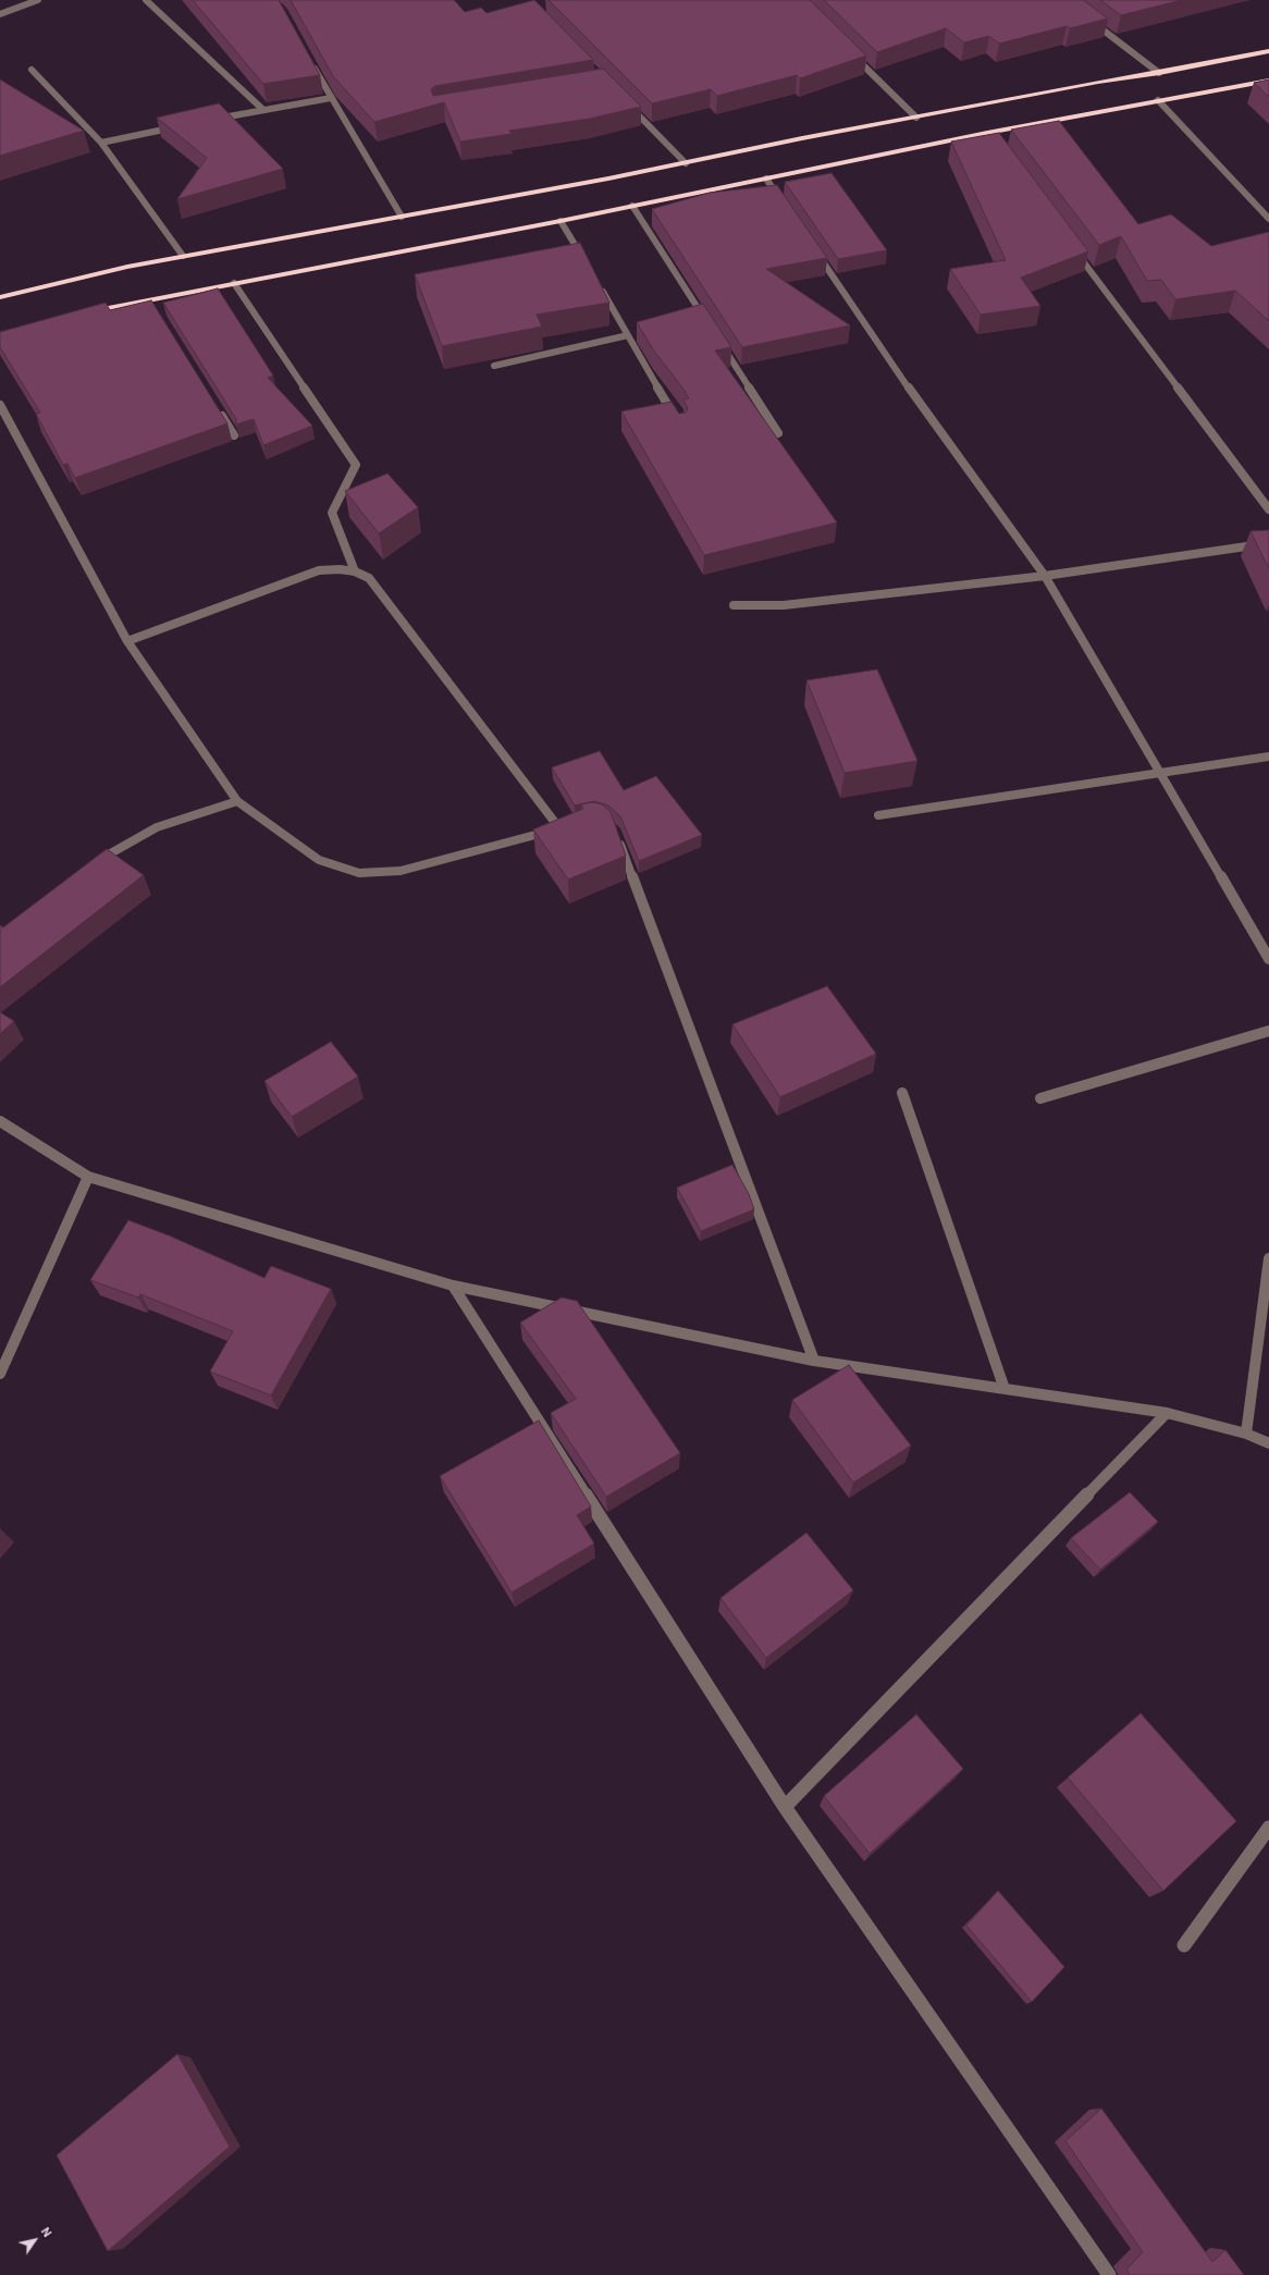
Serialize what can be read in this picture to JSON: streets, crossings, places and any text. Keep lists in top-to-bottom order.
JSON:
{
  "north": "top right"
}
